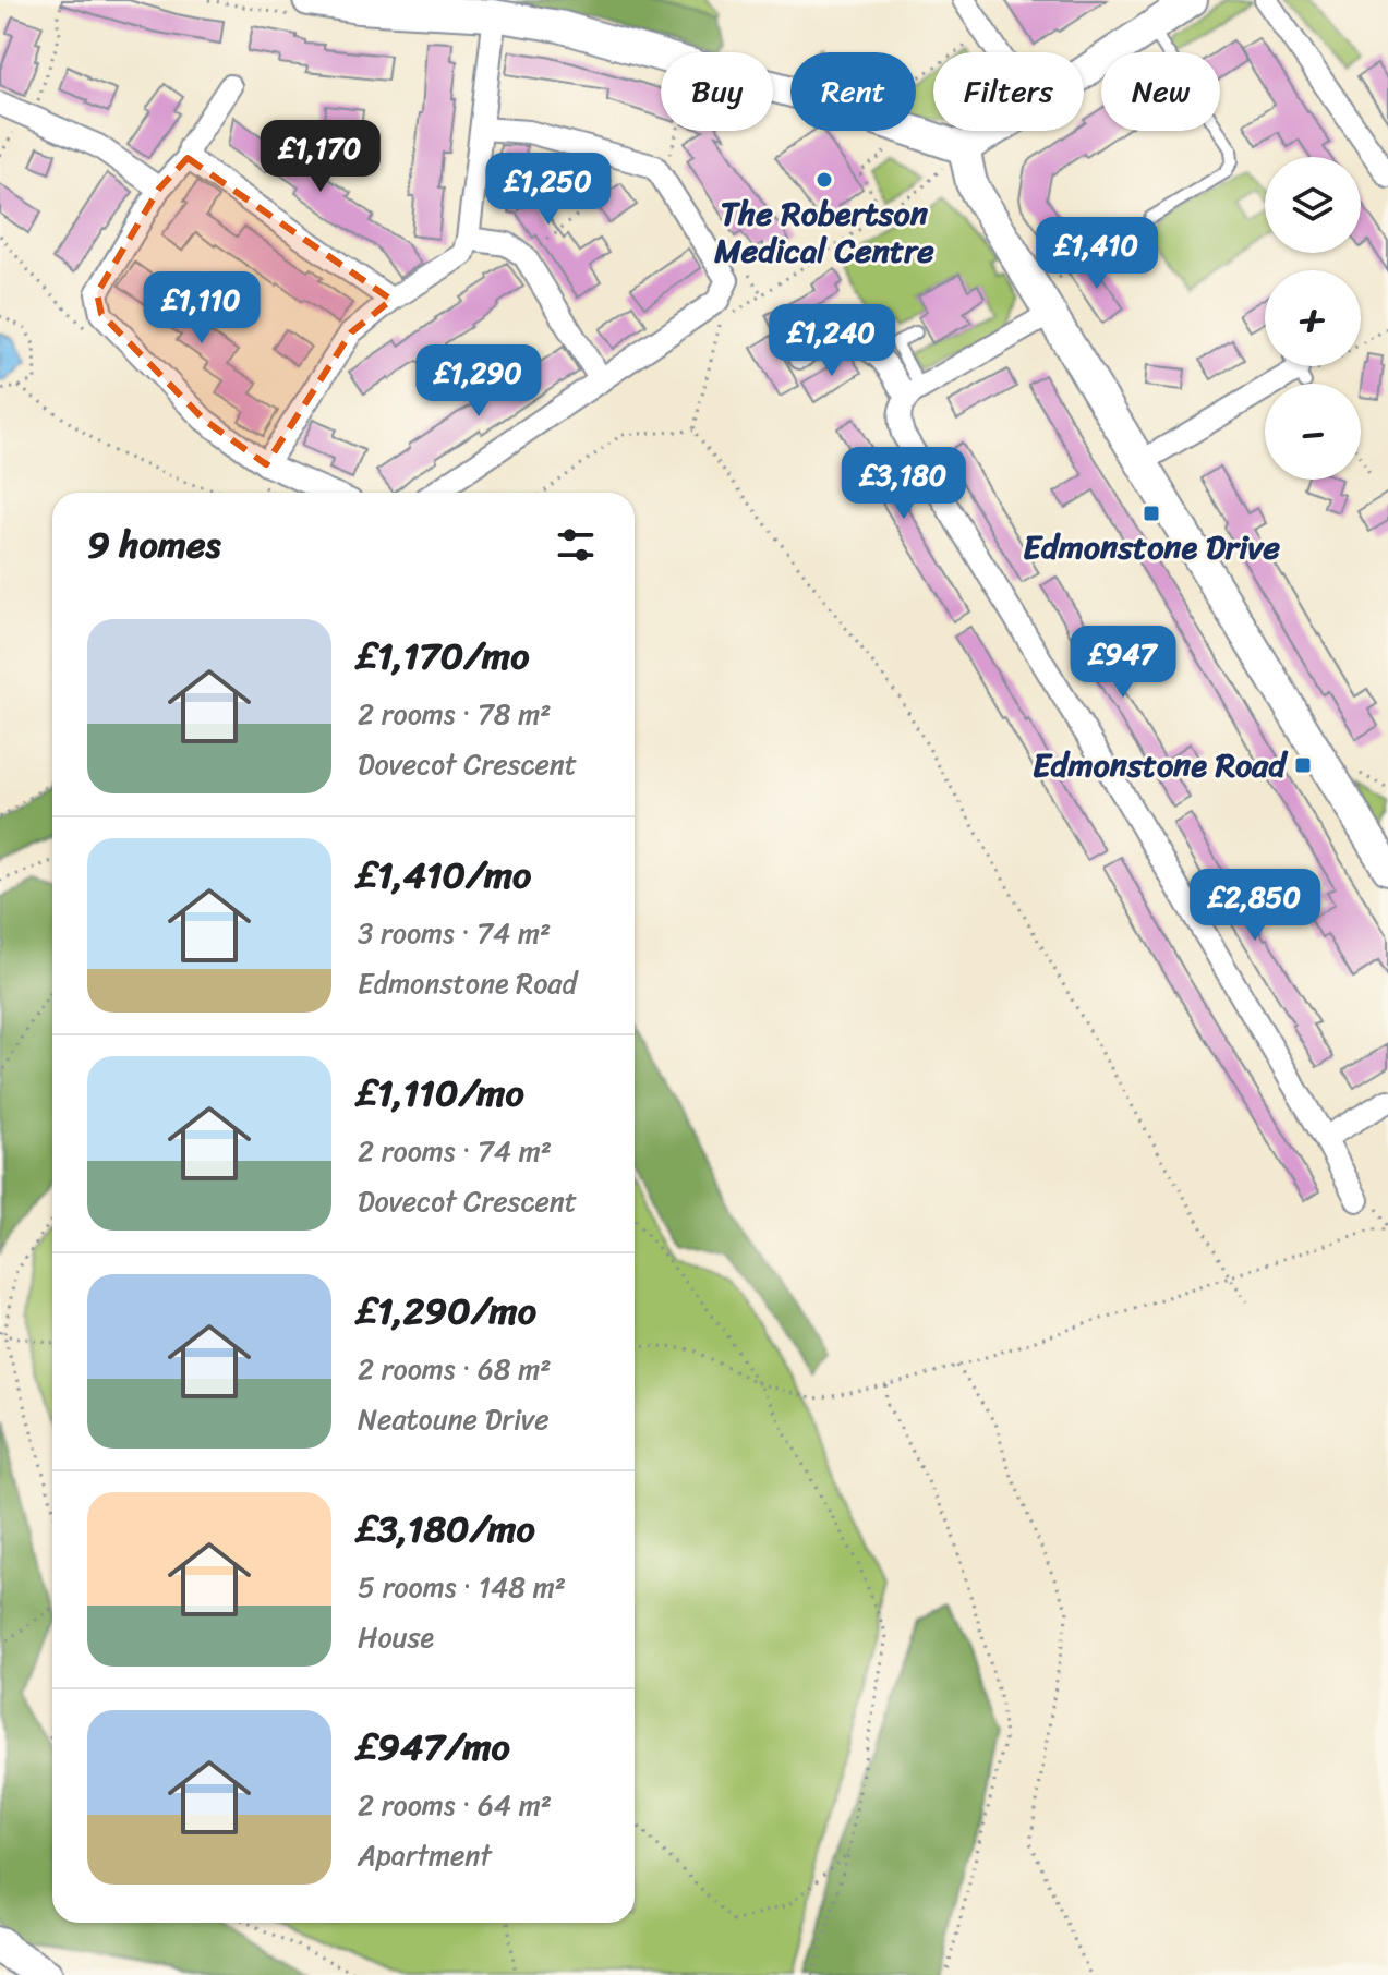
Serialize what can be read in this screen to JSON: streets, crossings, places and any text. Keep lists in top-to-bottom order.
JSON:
{
  "places": {
    "other": ["The Robertson Medical Centre"],
    "transit": ["Edmonstone Drive", "Edmonstone Road"]
  },
  "page": {
    "chip": [
      "Buy",
      "Rent",
      "Filters",
      "New"
    ],
    "price": [
      "£1,170",
      "£1,250",
      "£1,410",
      "£1,110",
      "£1,240",
      "£1,290",
      "£3,180",
      "£947",
      "£2,850"
    ],
    "map_buttons": ["+", "−"],
    "heading": "9 homes",
    "list": [
      {
        "name": "£1,170/mo",
        "note": "2 rooms · 78 m² · Dovecot Crescent"
      },
      {
        "name": "£1,410/mo",
        "note": "3 rooms · 74 m² · Edmonstone Road"
      },
      {
        "name": "£1,110/mo",
        "note": "2 rooms · 74 m² · Dovecot Crescent"
      },
      {
        "name": "£1,290/mo",
        "note": "2 rooms · 68 m² · Neatoune Drive"
      },
      {
        "name": "£3,180/mo",
        "note": "5 rooms · 148 m² · House"
      },
      {
        "name": "£947/mo",
        "note": "2 rooms · 64 m² · Apartment"
      }
    ]
  }
}
